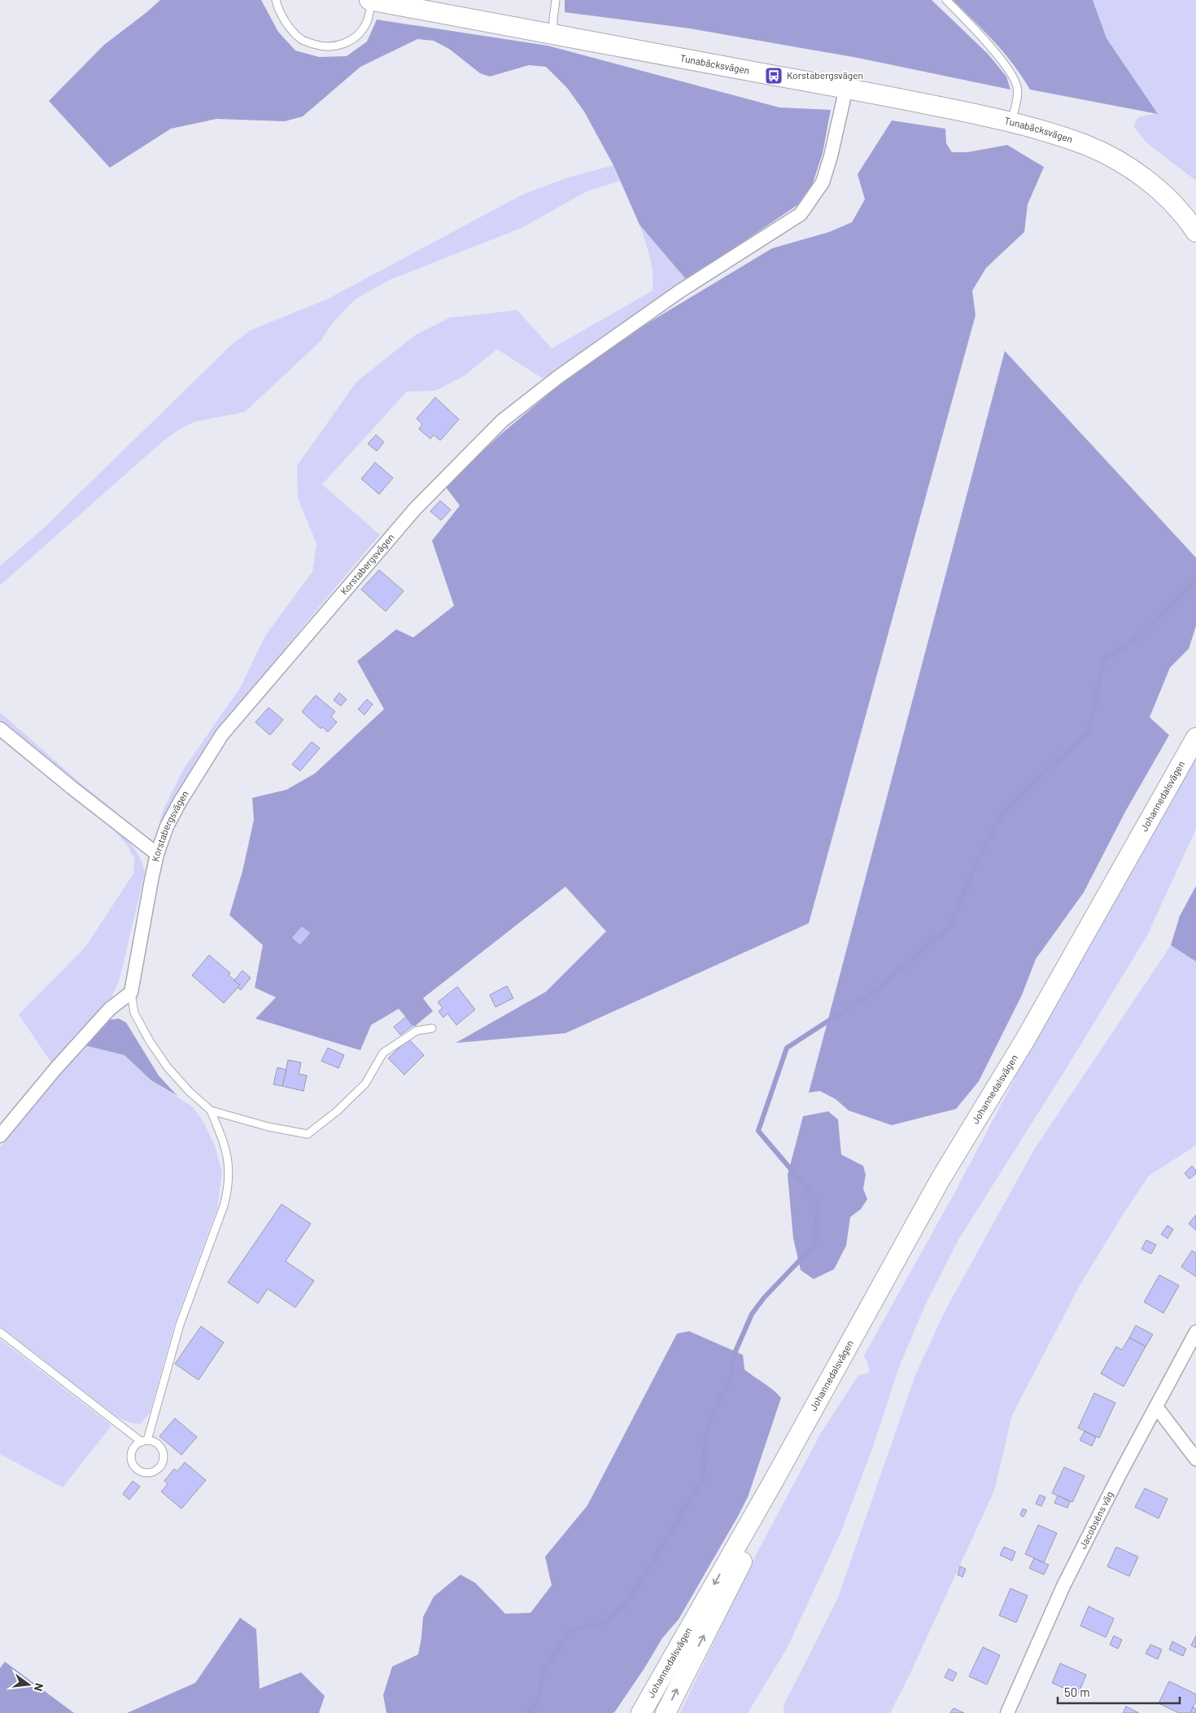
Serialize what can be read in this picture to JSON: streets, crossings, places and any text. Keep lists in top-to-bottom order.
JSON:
{
  "streets": {
    "main road": ["Tunabäcksvägen", "Johannedalsvägen"],
    "street": ["Korstabergsvägen", "Jacobséns väg"]
  },
  "crossings": [
    ["Tunabäcksvägen", "Korstabergsvägen"]
  ],
  "places": {
    "bus stop": ["Korstabergsvägen"]
  },
  "scale_bar": "50 m",
  "north": "right"
}
